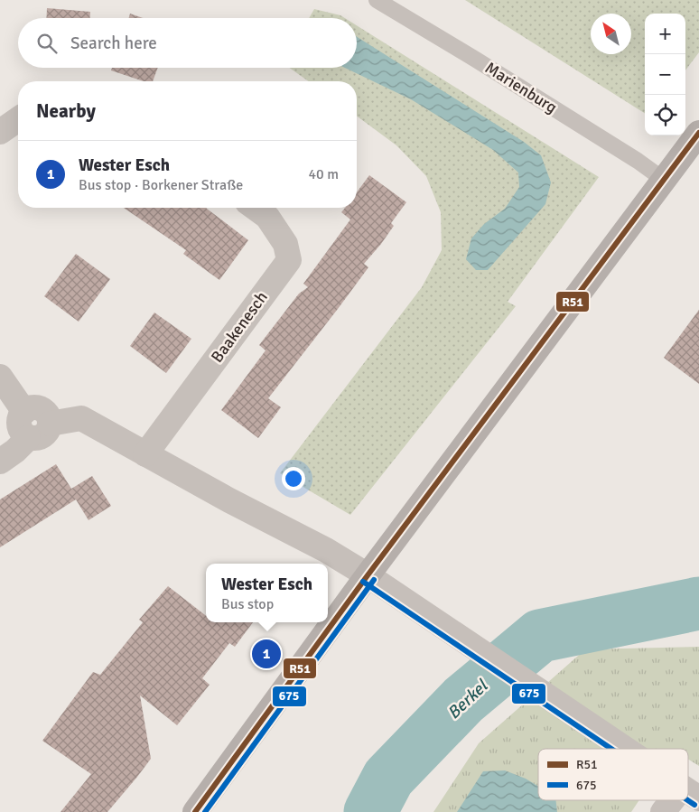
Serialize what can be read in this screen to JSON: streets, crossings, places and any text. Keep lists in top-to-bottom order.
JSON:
{
  "streets": {
    "street": ["Baakenesch"],
    "lane": ["Marienburg"]
  },
  "water": ["Berkel"],
  "lines": ["transit line R51", "transit line 675"],
  "legend": ["R51", "675"],
  "north": "top left",
  "page": {
    "map_buttons": ["+", "−"],
    "search": "Search here",
    "heading": "Nearby",
    "list": [
      {
        "mark": "1",
        "name": "Wester Esch",
        "note": "Bus stop · Borkener Straße",
        "value": "40 m"
      }
    ],
    "popup": ["Wester Esch", "Bus stop"],
    "pins": "1"
  }
}
